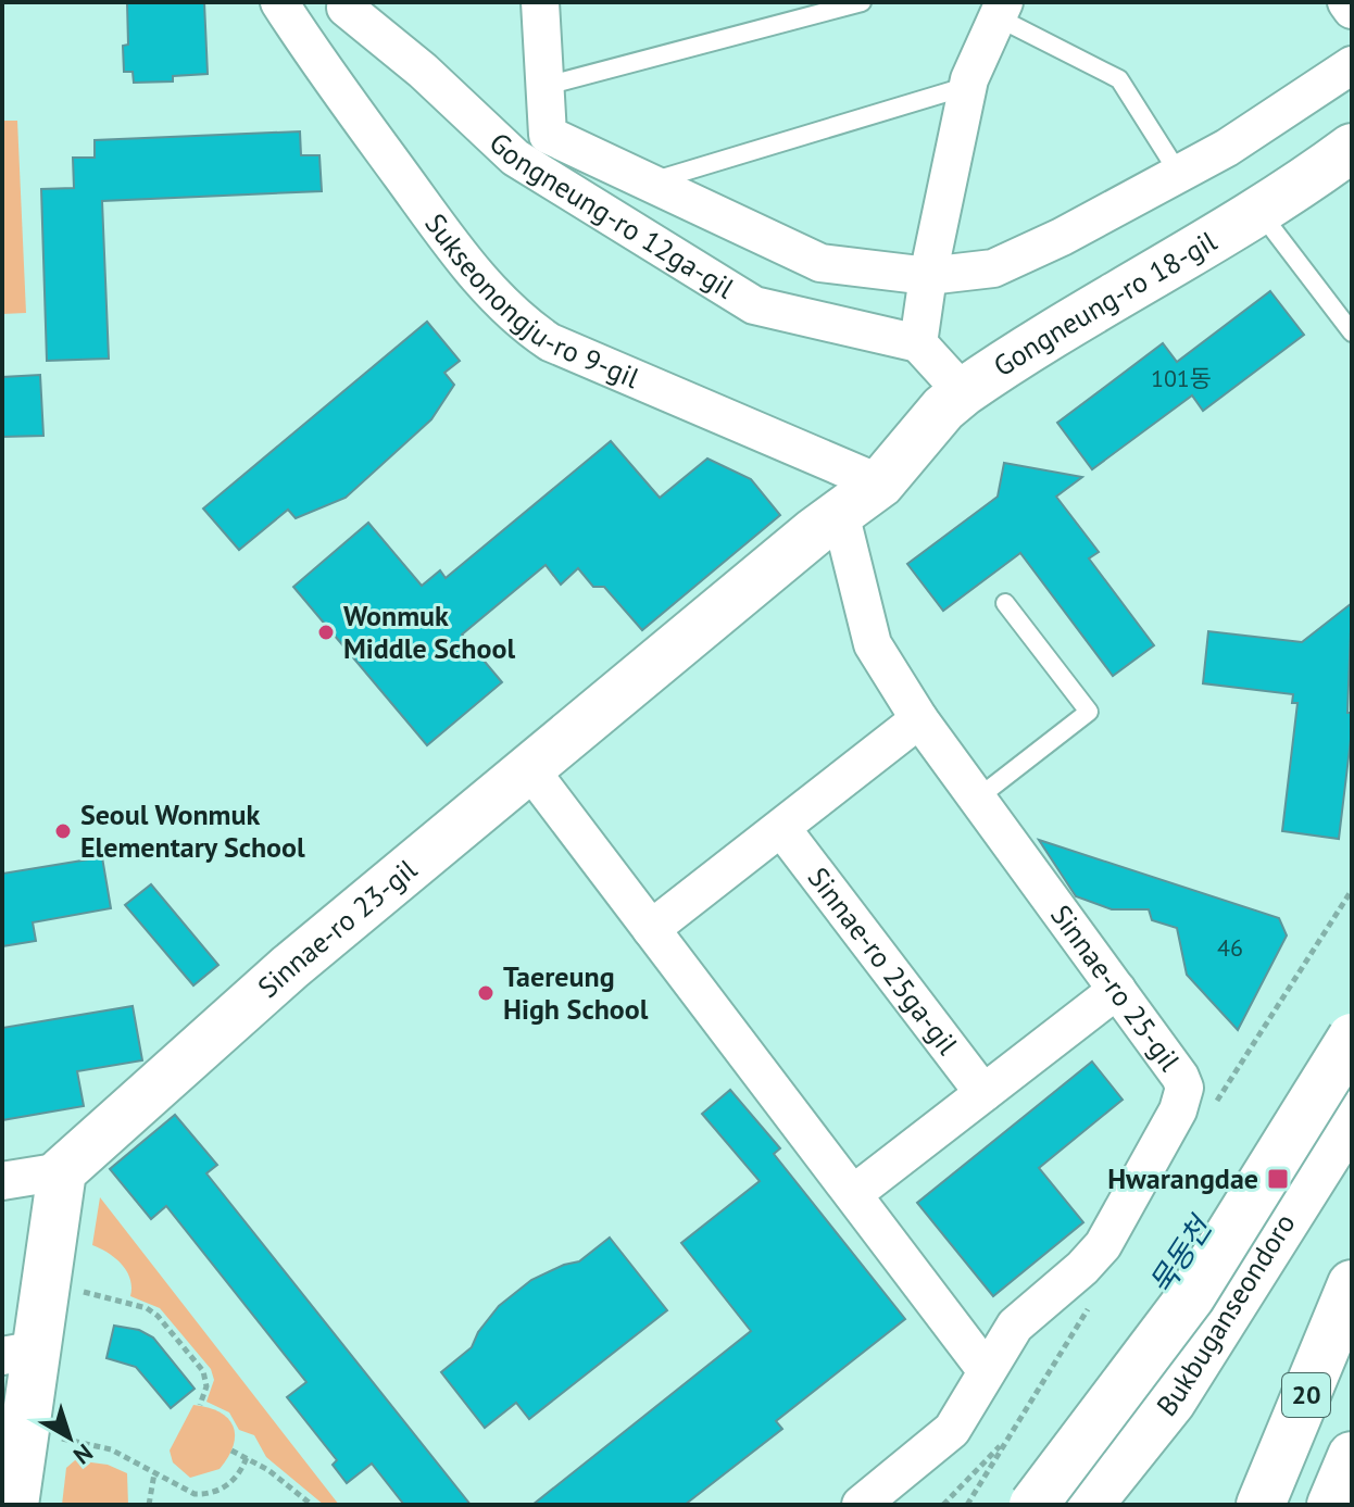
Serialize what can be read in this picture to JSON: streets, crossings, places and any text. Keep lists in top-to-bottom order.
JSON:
{
  "streets": {
    "main road": [
      "Gongneung-ro 18-gil",
      "Sinnae-ro 23-gil",
      "Bukbuganseondoro",
      "20"
    ],
    "street": [
      "Gongneung-ro 12ga-gil",
      "Sukseonongju-ro 9-gil",
      "Sinnae-ro 25ga-gil",
      "Sinnae-ro 25-gil"
    ]
  },
  "crossings": [
    ["Sukseonongju-ro 9-gil", "Gongneung-ro 18-gil"],
    ["Sukseonongju-ro 9-gil", "Sinnae-ro 23-gil"],
    ["Gongneung-ro 18-gil", "Sinnae-ro 23-gil"],
    ["Sinnae-ro 23-gil", "Sinnae-ro 25-gil"]
  ],
  "water": ["묵동천"],
  "places": {
    "other": ["Wonmuk Middle School", "Seoul Wonmuk Elementary School", "Taereung High School"],
    "transit": ["Hwarangdae"]
  },
  "house_numbers": ["101동", "46"],
  "north": "bottom right"
}
